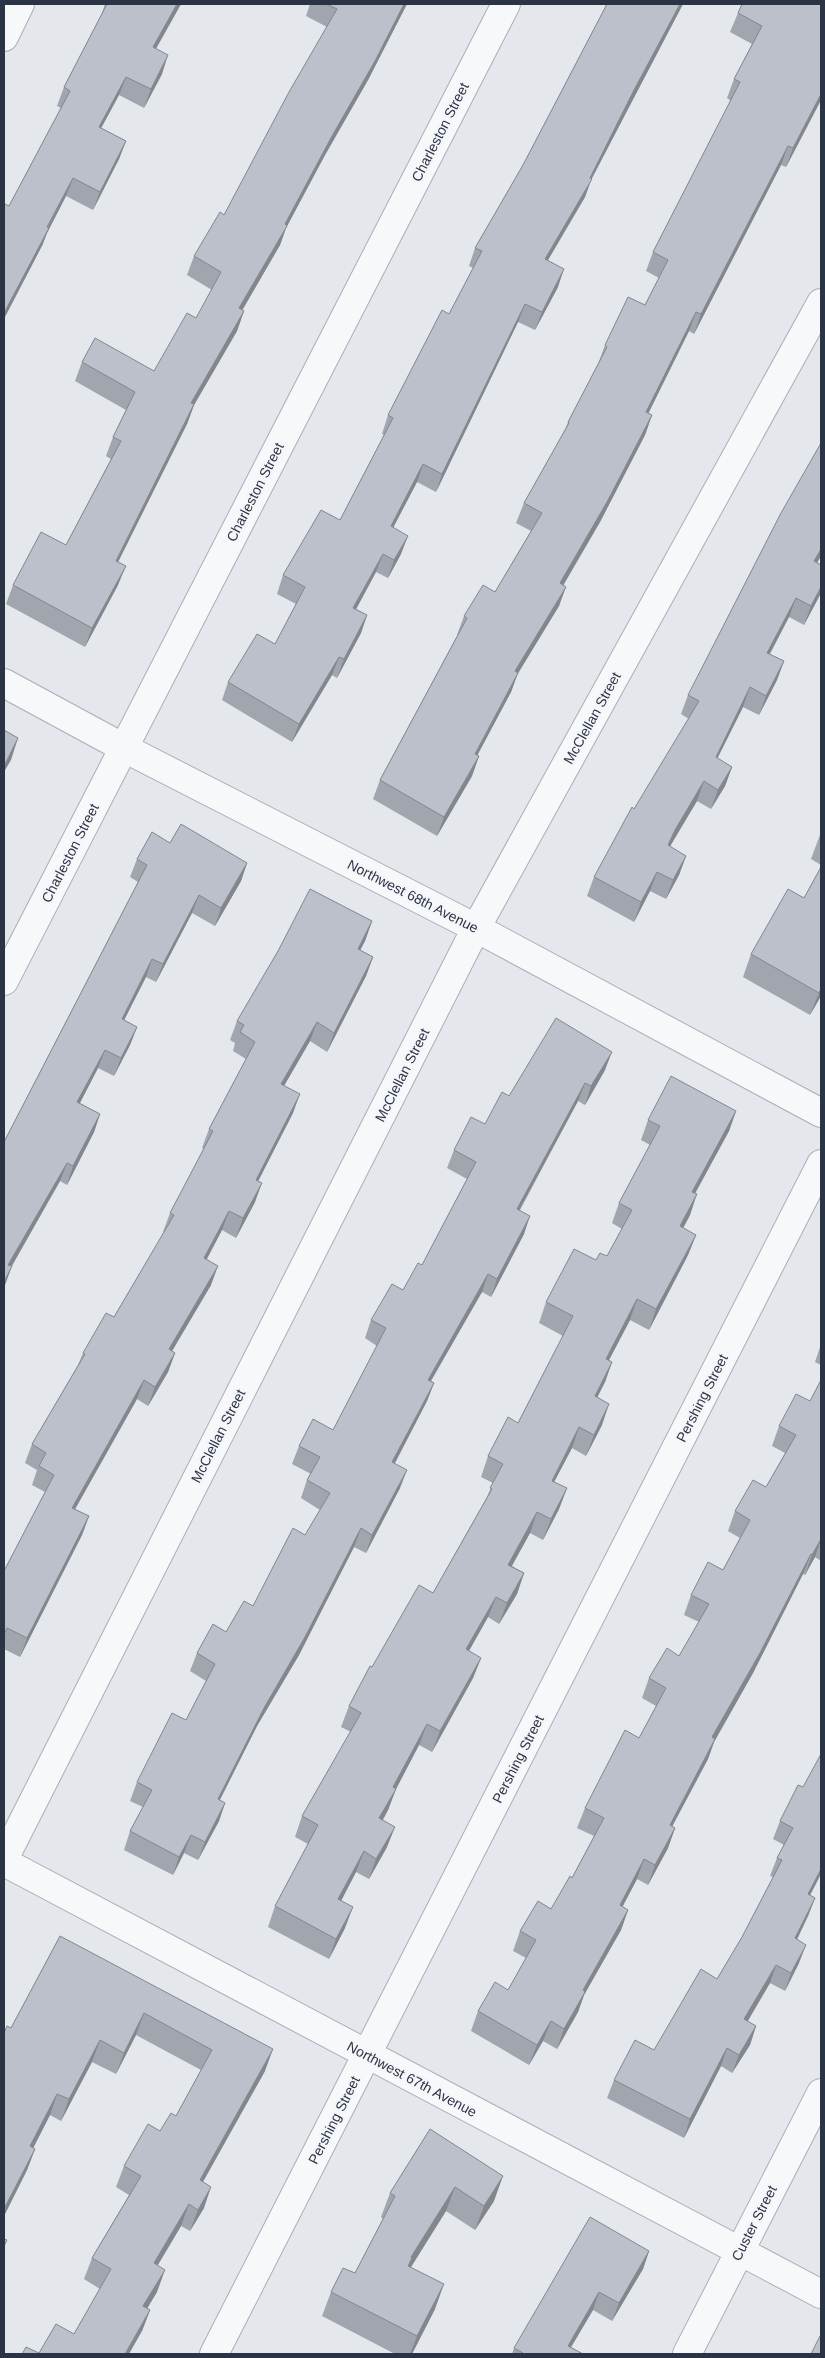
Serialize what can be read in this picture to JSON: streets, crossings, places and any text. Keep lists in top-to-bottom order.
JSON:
{
  "streets": {
    "street": [
      "Charleston Street",
      "McClellan Street",
      "Northwest 68th Avenue",
      "Pershing Street",
      "Northwest 67th Avenue",
      "Custer Street"
    ]
  },
  "crossings": [
    ["Charleston Street", "Northwest 68th Avenue"],
    ["McClellan Street", "Northwest 68th Avenue"],
    ["McClellan Street", "Northwest 67th Avenue"],
    ["Pershing Street", "Northwest 67th Avenue"],
    ["Northwest 67th Avenue", "Custer Street"]
  ]
}
